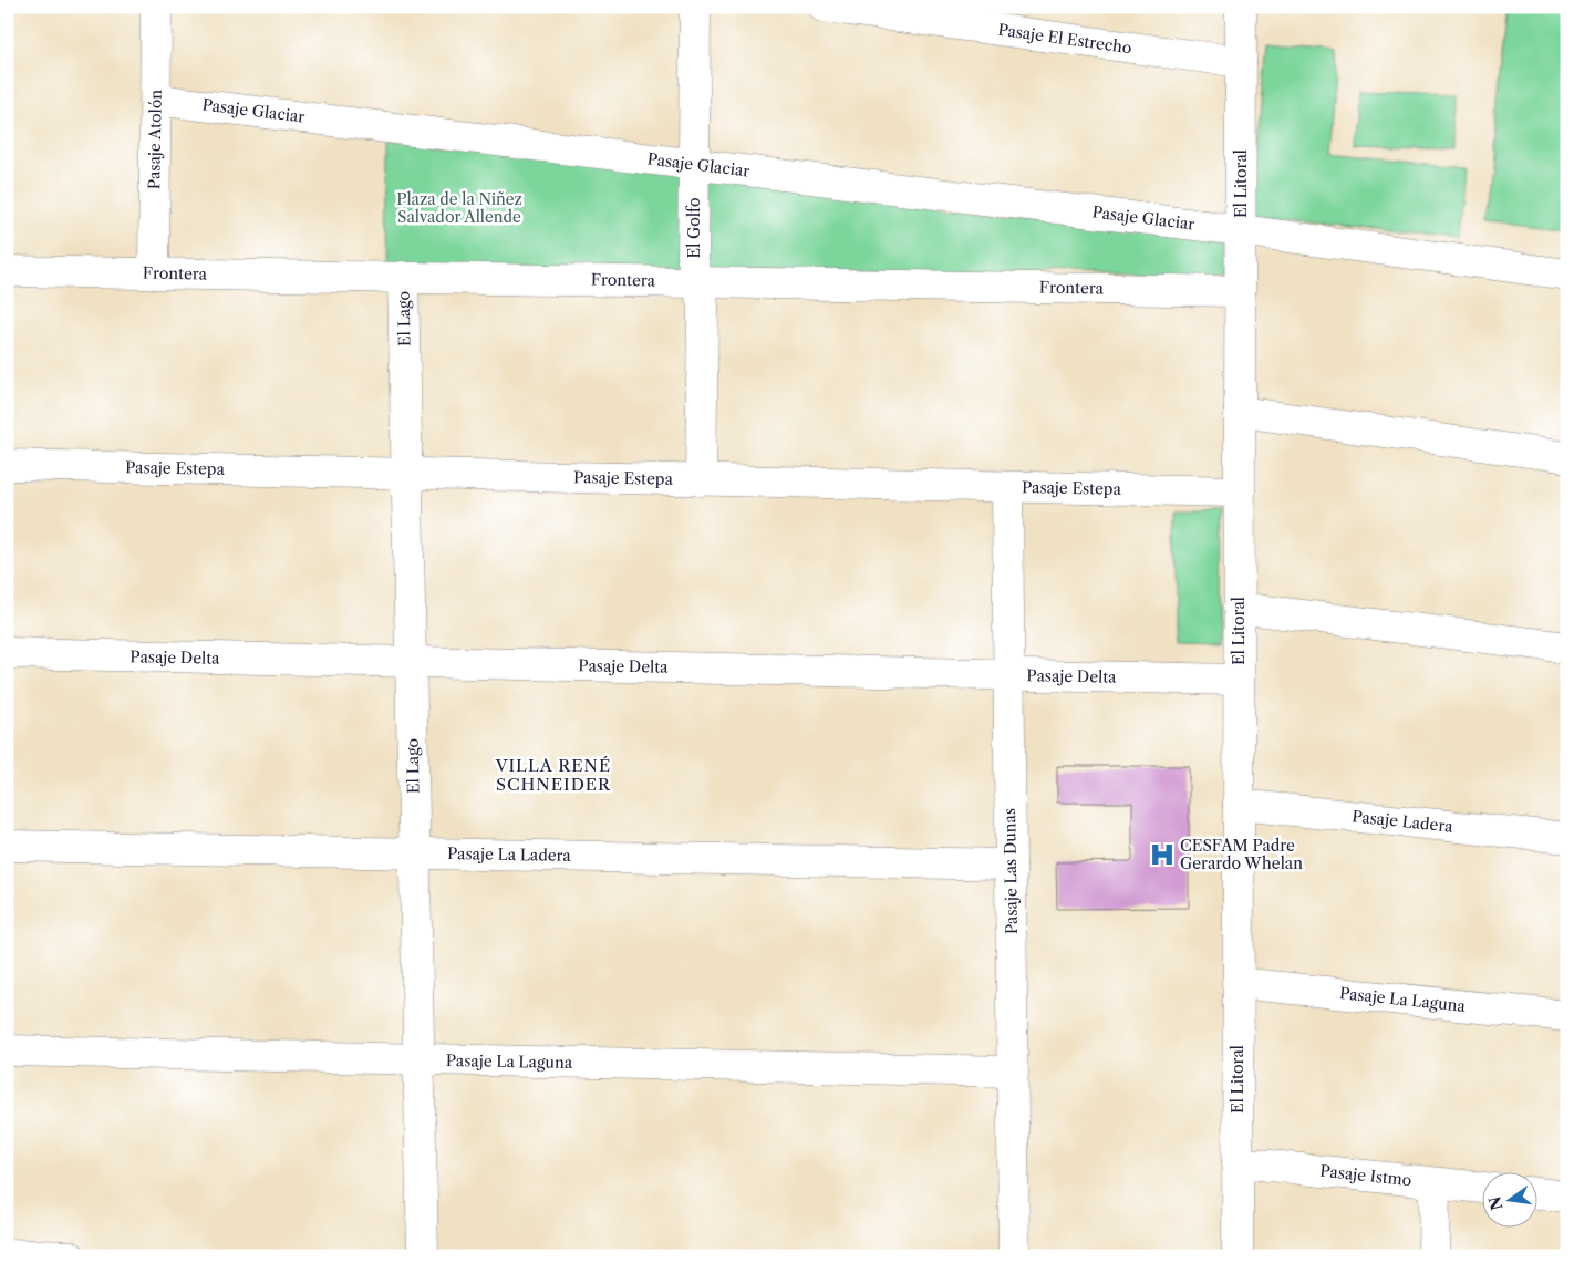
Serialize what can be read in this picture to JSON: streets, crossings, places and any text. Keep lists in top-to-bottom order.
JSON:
{
  "streets": {
    "street": [
      "Pasaje El Estrecho",
      "Pasaje Glaciar",
      "Pasaje Atolón",
      "El Litoral",
      "El Golfo",
      "Frontera",
      "El Lago",
      "Pasaje Estepa",
      "Pasaje Delta",
      "Pasaje Ladera",
      "Pasaje La Ladera",
      "Pasaje Las Dunas",
      "Pasaje La Laguna",
      "Pasaje Istmo"
    ]
  },
  "crossings": [
    ["Pasaje El Estrecho", "El Litoral"],
    ["Pasaje Glaciar", "Pasaje Atolón"],
    ["Pasaje Glaciar", "El Litoral"],
    ["Pasaje Glaciar", "El Golfo"],
    ["Pasaje Atolón", "Frontera"],
    ["El Litoral", "Frontera"],
    ["El Litoral", "Pasaje Estepa"],
    ["El Litoral", "Pasaje Delta"],
    ["El Litoral", "Pasaje Ladera"],
    ["El Litoral", "Pasaje La Laguna"],
    ["El Litoral", "Pasaje Istmo"],
    ["El Golfo", "Frontera"],
    ["El Golfo", "Pasaje Estepa"],
    ["Frontera", "El Lago"],
    ["El Lago", "Pasaje Estepa"],
    ["El Lago", "Pasaje Delta"],
    ["El Lago", "Pasaje La Ladera"],
    ["El Lago", "Pasaje La Laguna"],
    ["Pasaje Estepa", "Pasaje Las Dunas"],
    ["Pasaje Delta", "Pasaje Las Dunas"],
    ["Pasaje La Ladera", "Pasaje Las Dunas"],
    ["Pasaje Las Dunas", "Pasaje La Laguna"]
  ],
  "districts": ["VILLA RENÉ SCHNEIDER"],
  "parks": ["Plaza de la Niñez Salvador Allende"],
  "places": {
    "hospital": ["CESFAM Padre Gerardo Whelan"]
  },
  "north": "left"
}
